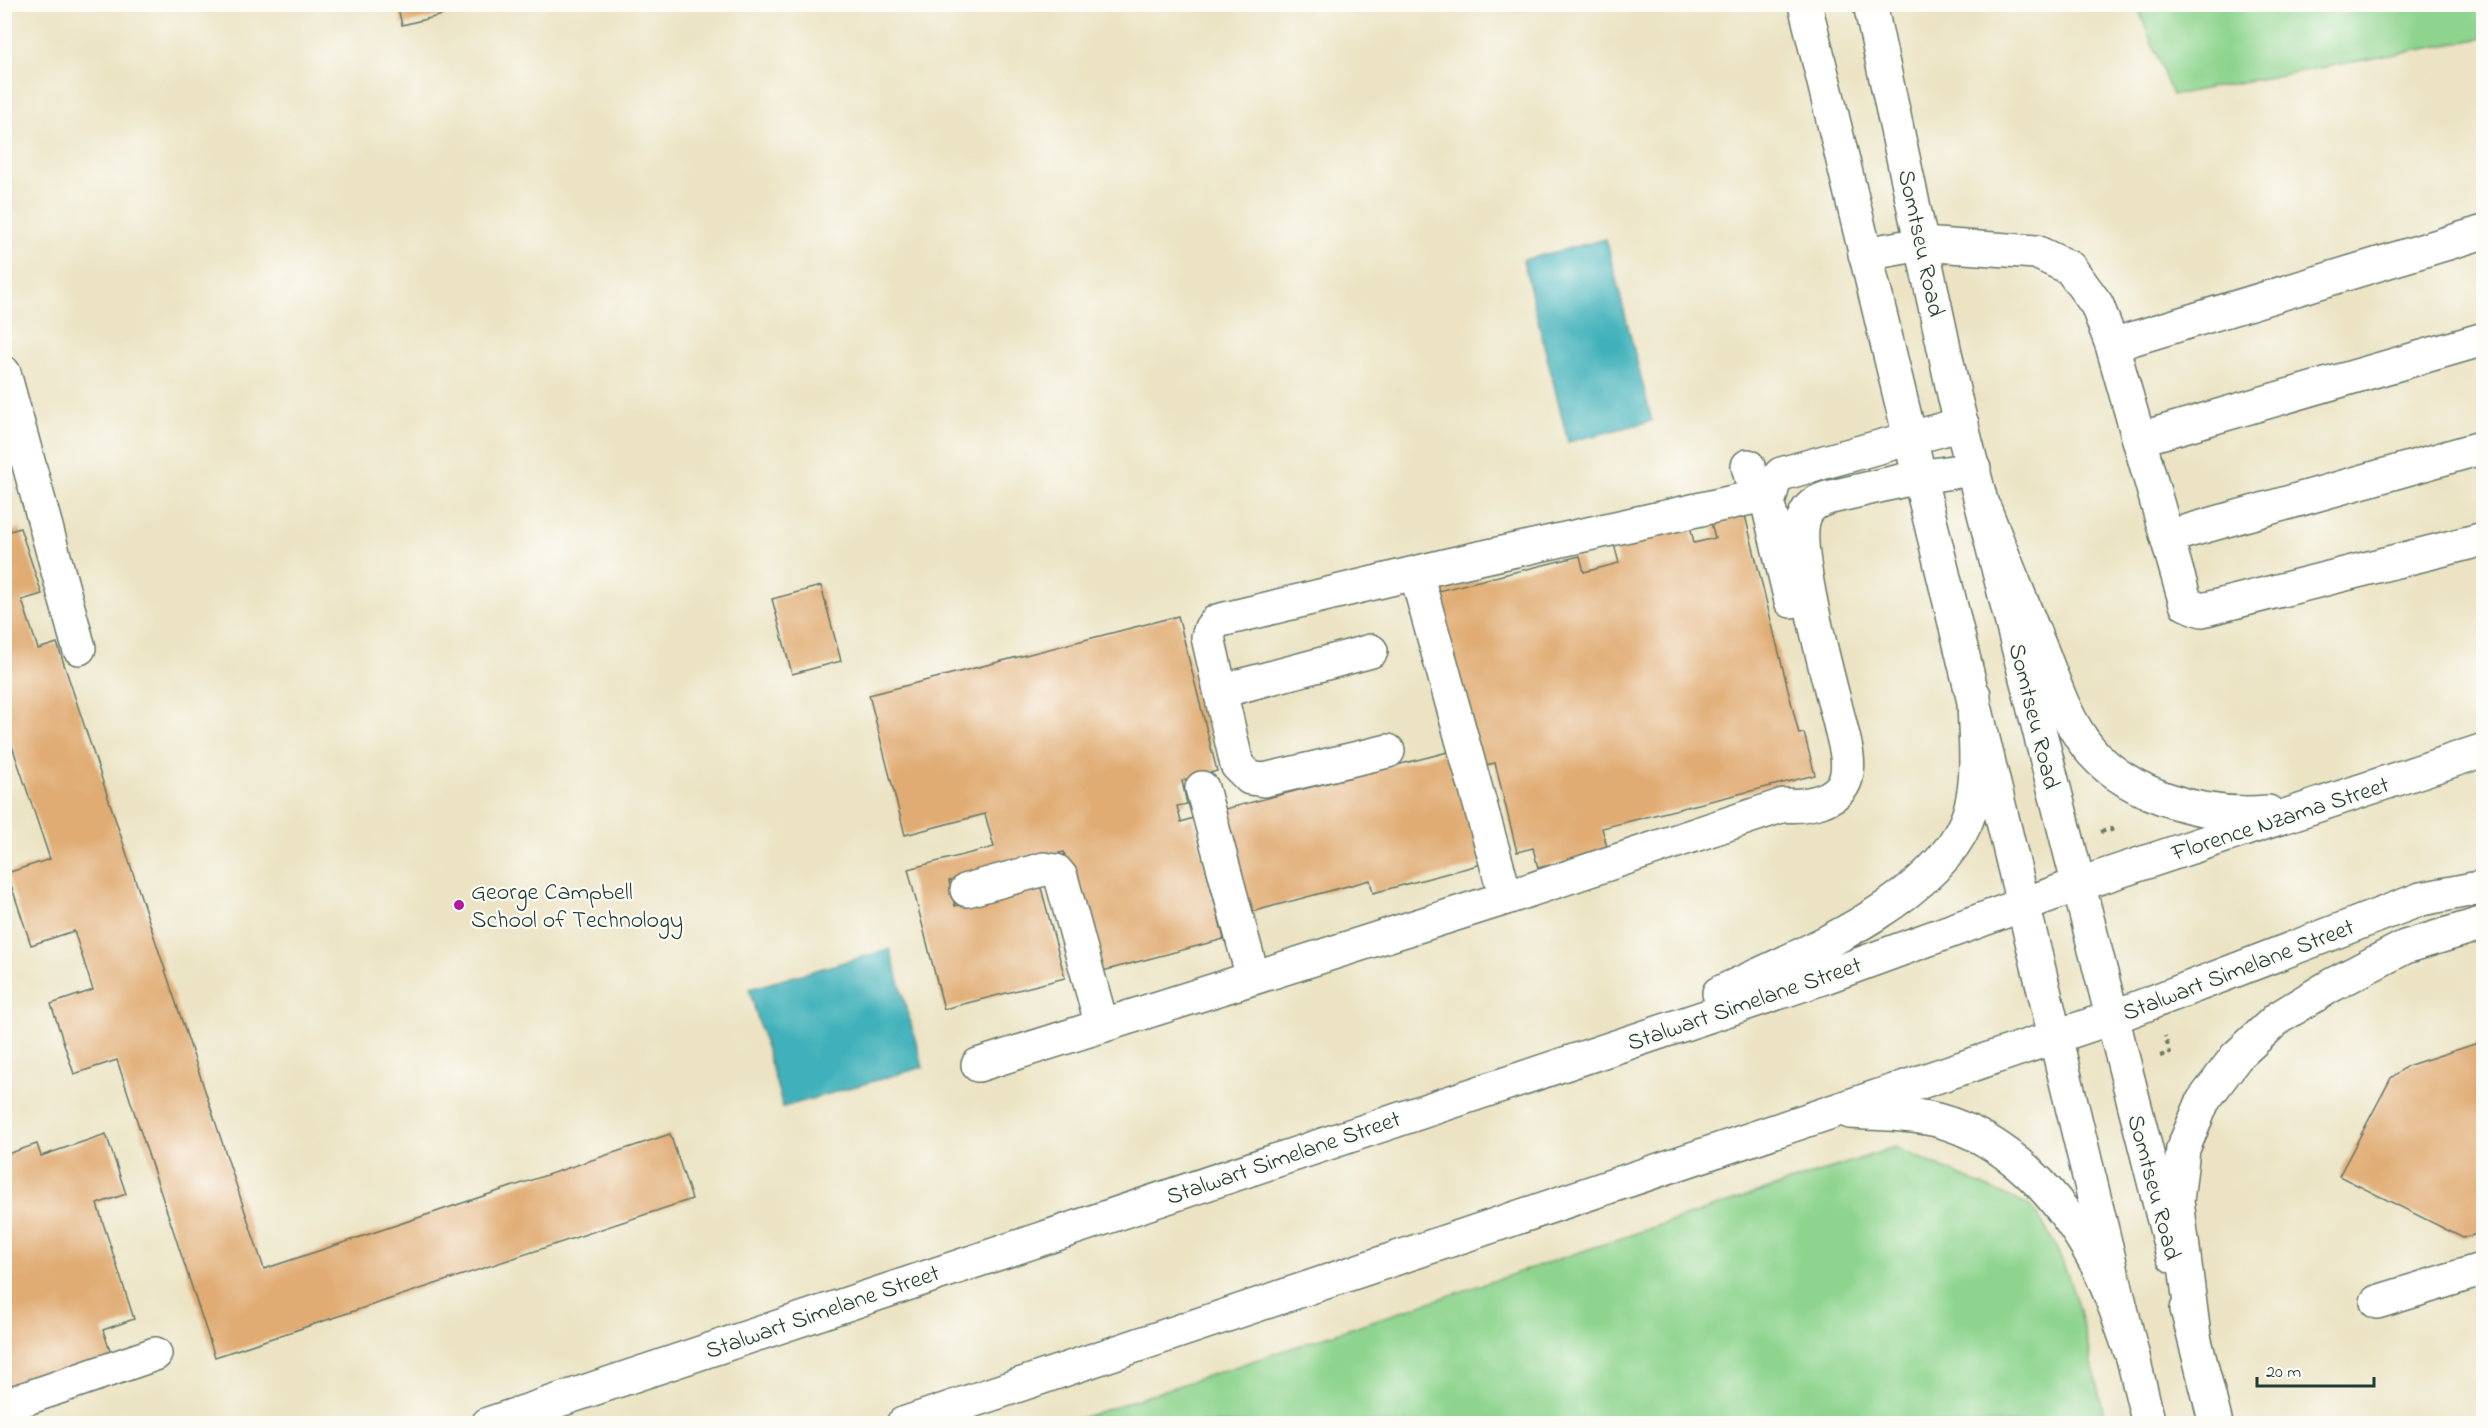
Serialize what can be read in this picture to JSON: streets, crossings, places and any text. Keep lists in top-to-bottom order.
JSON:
{
  "streets": {
    "main road": ["Somtseu Road", "Florence Nzama Street", "Stalwart Simelane Street"]
  },
  "crossings": [
    ["Somtseu Road", "Florence Nzama Street"],
    ["Somtseu Road", "Stalwart Simelane Street"],
    ["Florence Nzama Street", "Stalwart Simelane Street"]
  ],
  "places": ["George Campbell School of Technology"],
  "scale_bar": "20 m"
}
